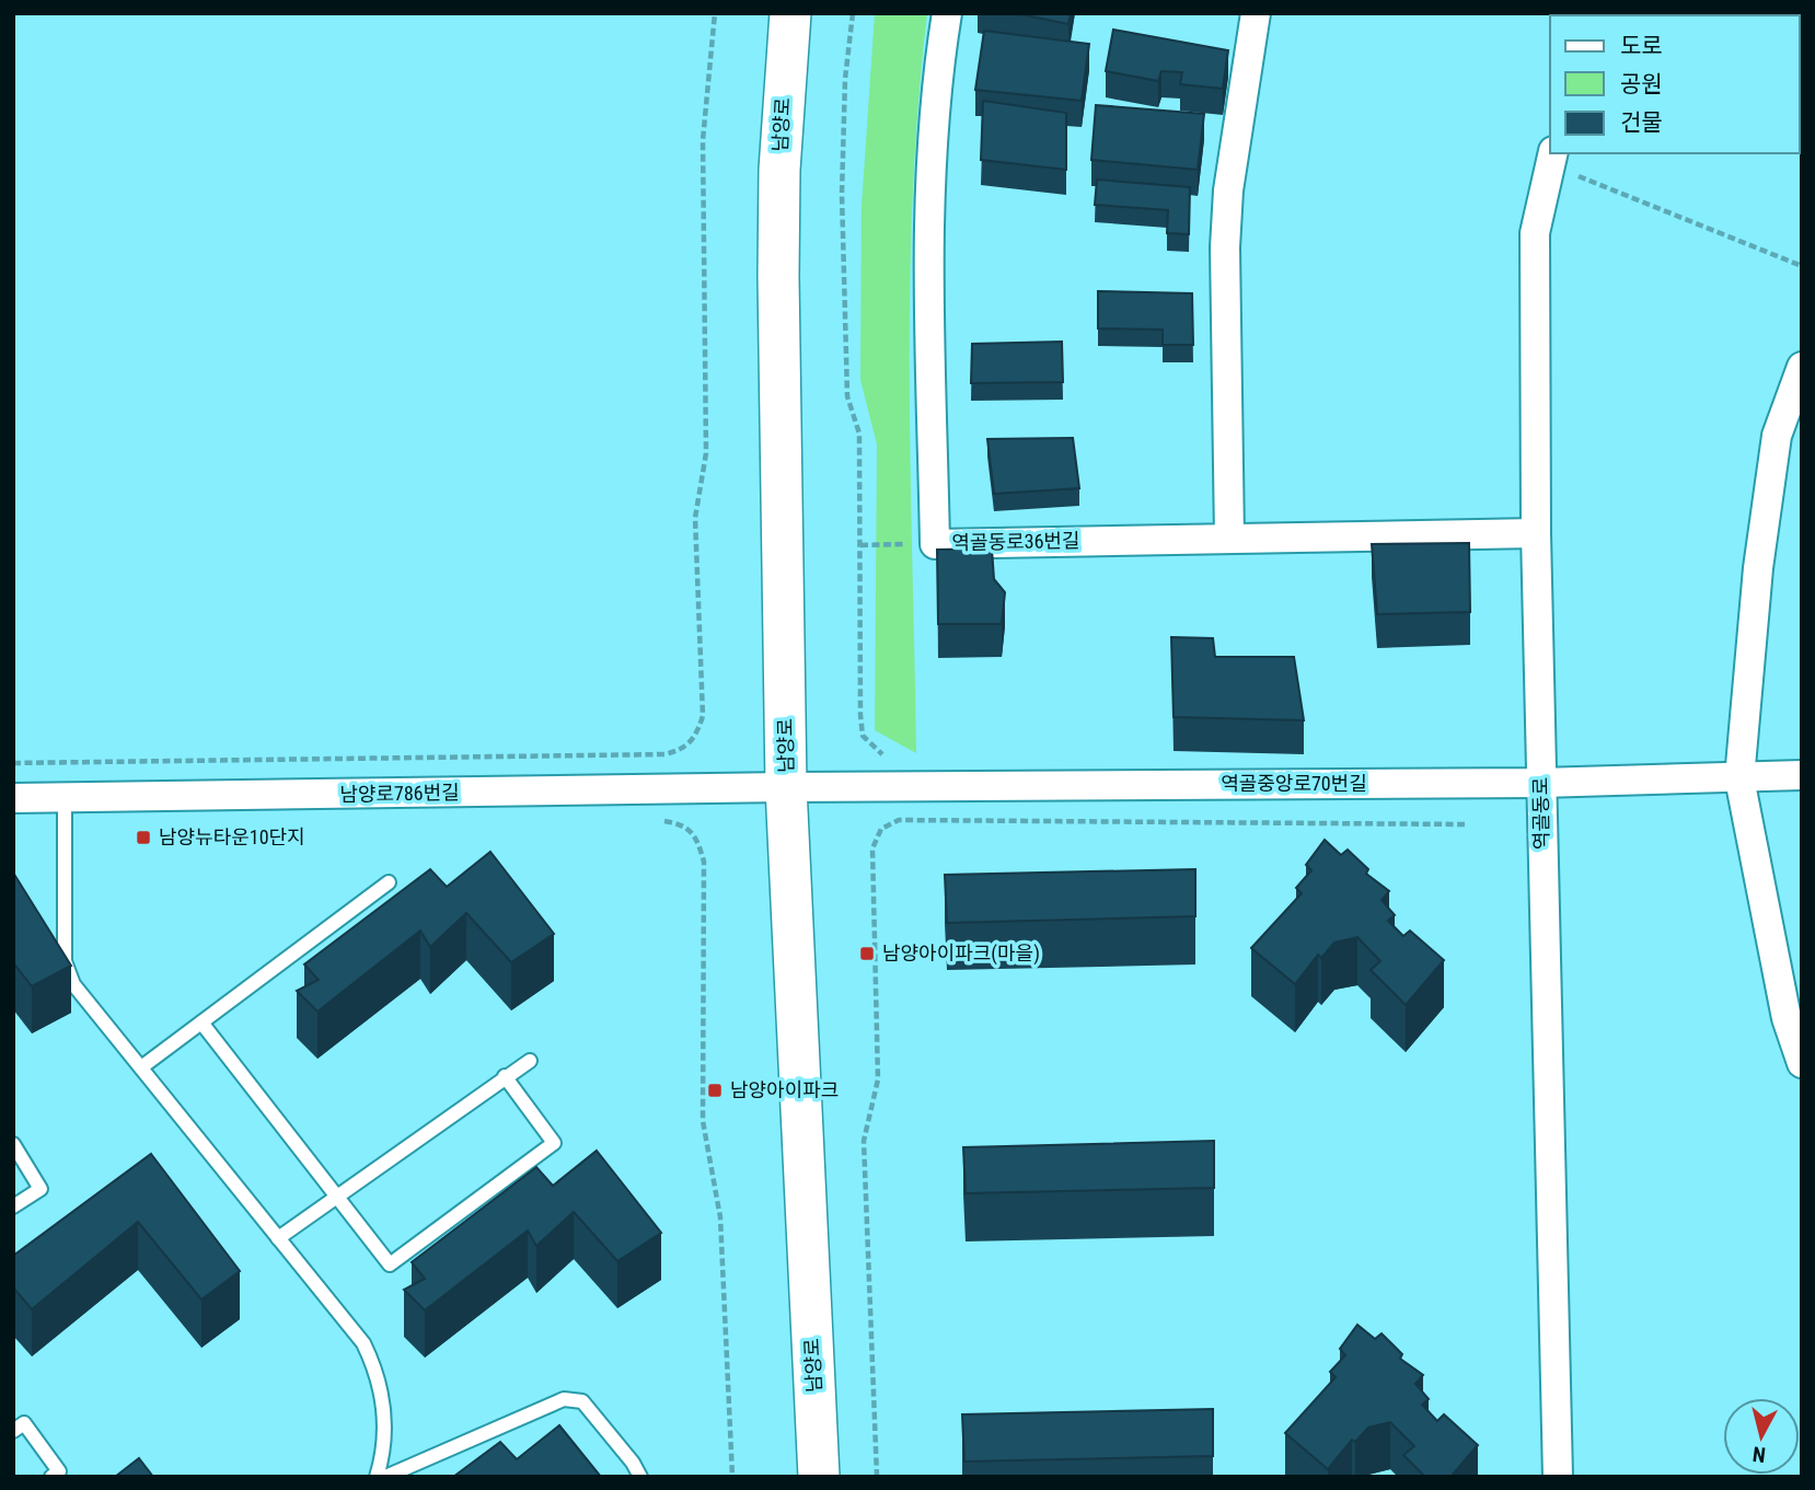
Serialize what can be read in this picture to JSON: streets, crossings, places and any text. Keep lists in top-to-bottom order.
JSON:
{
  "streets": {
    "main road": ["남양로"],
    "street": [
      "역골동로36번길",
      "역골중앙로70번길",
      "남양로786번길",
      "역골동로"
    ]
  },
  "crossings": [
    ["남양로", "역골중앙로70번길"],
    ["남양로", "남양로786번길"],
    ["역골동로36번길", "역골동로"],
    ["역골중앙로70번길", "남양로786번길"],
    ["역골중앙로70번길", "역골동로"]
  ],
  "places": {
    "transit": ["남양뉴타운10단지", "남양아이파크(마을)", "남양아이파크"]
  },
  "legend": ["도로", "공원", "건물"],
  "north": "bottom"
}
